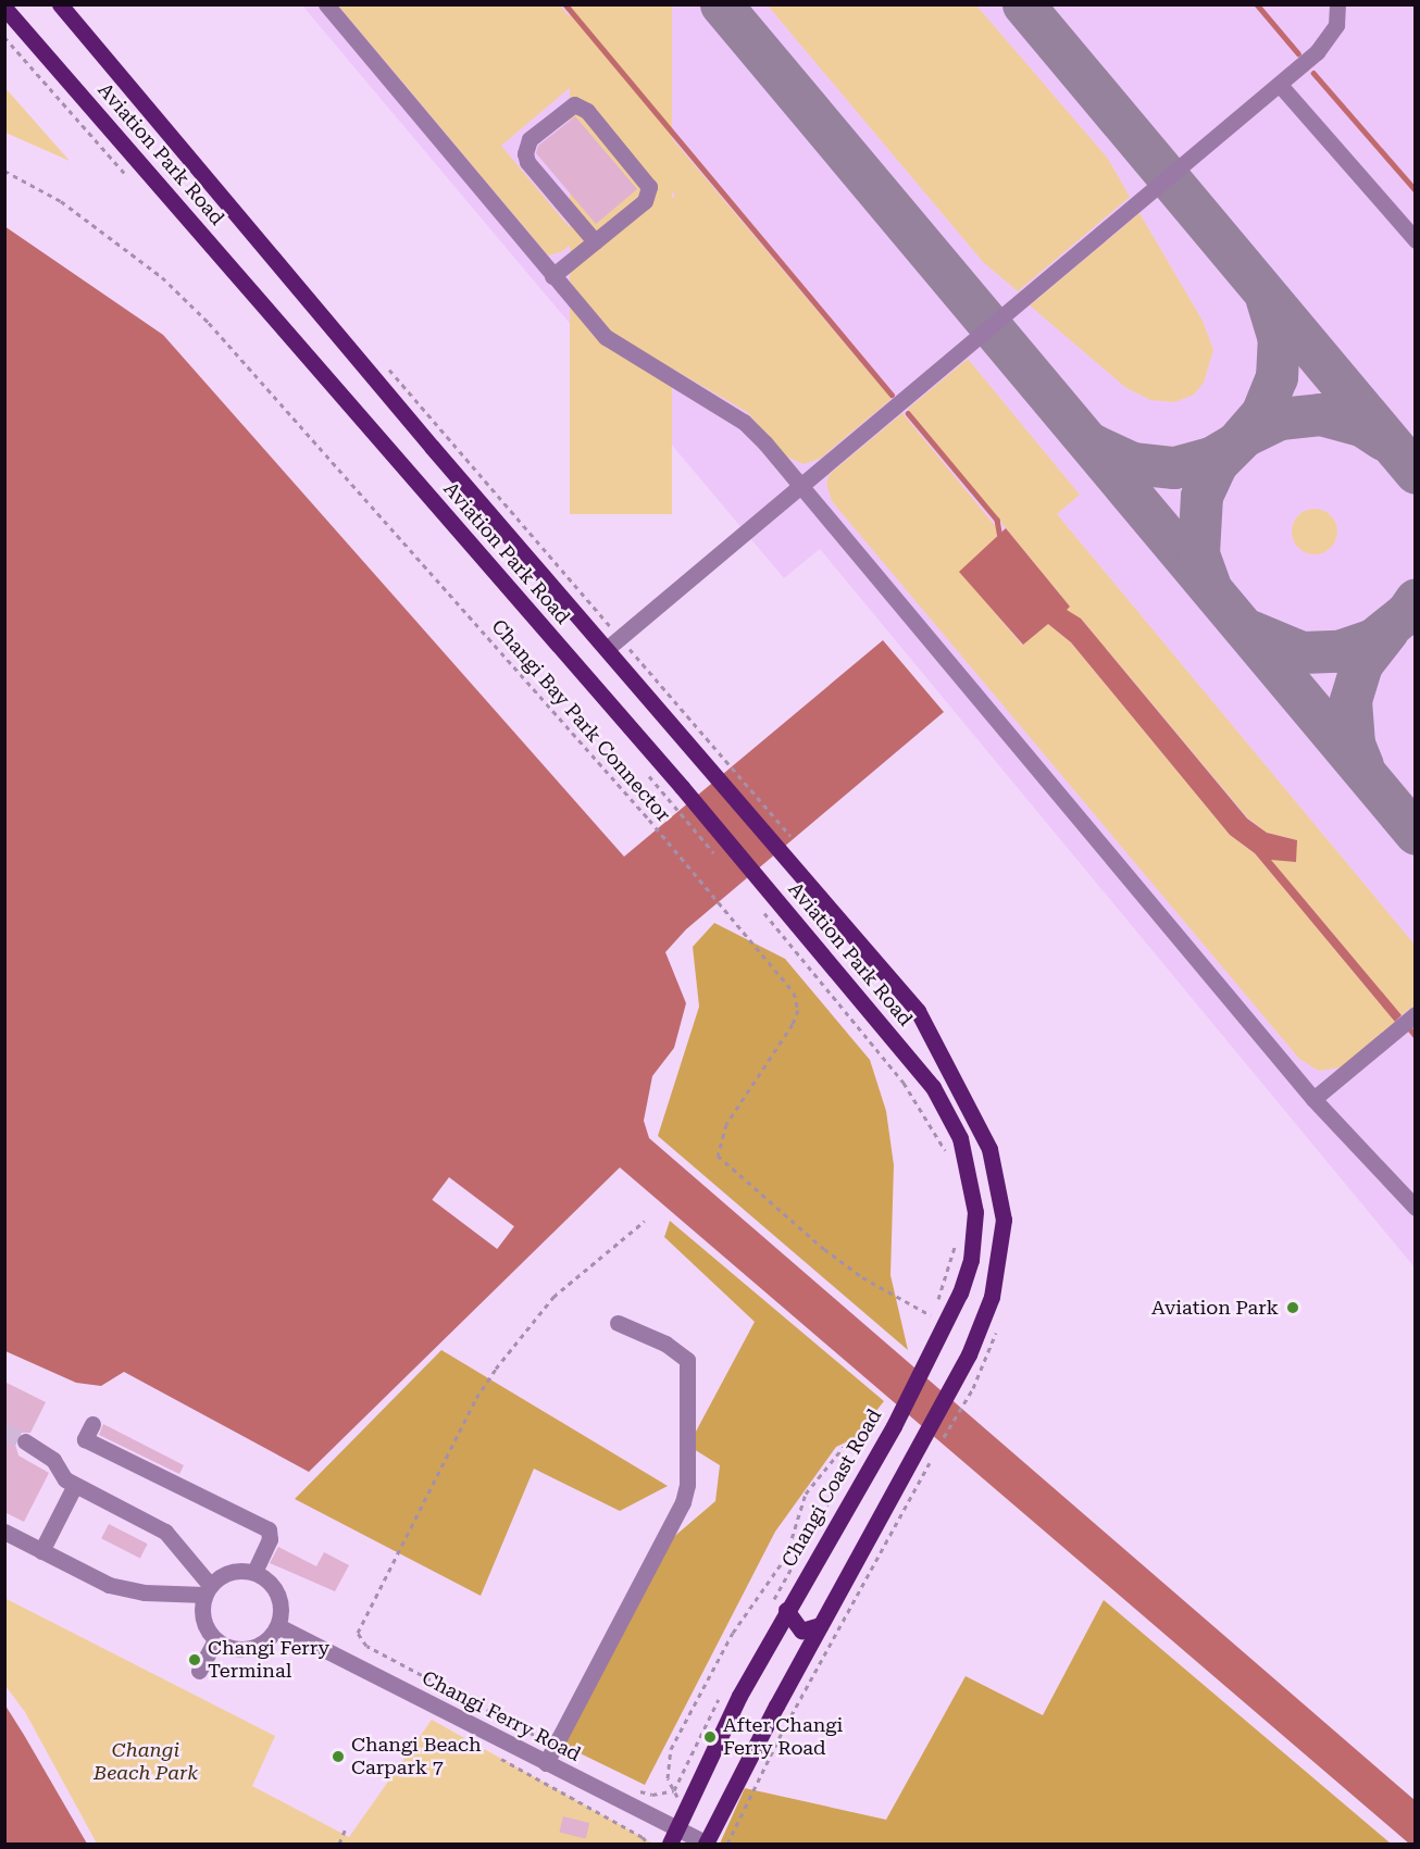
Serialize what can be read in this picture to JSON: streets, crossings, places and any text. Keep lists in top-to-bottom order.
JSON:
{
  "streets": {
    "main road": ["Aviation Park Road", "Changi Coast Road"],
    "street": ["Changi Ferry Road"],
    "path": ["Changi Bay Park Connector"]
  },
  "crossings": [
    ["Aviation Park Road", "Changi Coast Road"],
    ["Changi Coast Road", "Changi Ferry Road"]
  ],
  "parks": ["Changi Beach Park"],
  "places": [
    "Aviation Park",
    "Changi Ferry Terminal",
    "After Changi Ferry Road",
    "Changi Beach Carpark 7"
  ]
}
